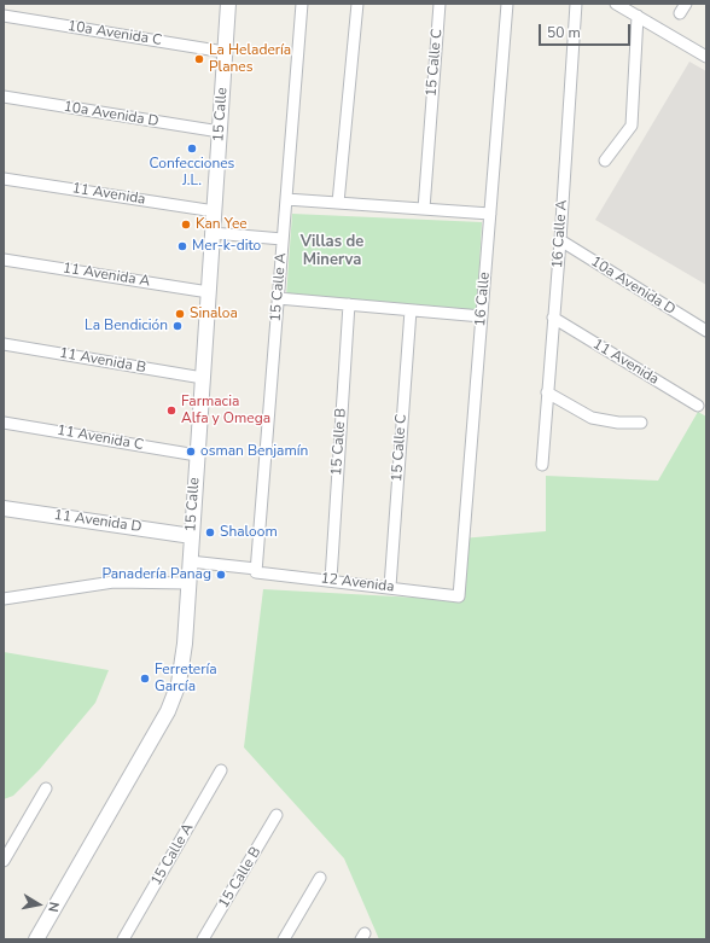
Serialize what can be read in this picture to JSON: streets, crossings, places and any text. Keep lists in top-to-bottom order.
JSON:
{
  "streets": {
    "street": [
      "10a Avenida C",
      "15 Calle C",
      "10a Avenida D",
      "15 Calle",
      "11 Avenida",
      "16 Calle A",
      "11 Avenida A",
      "15 Calle A",
      "16 Calle",
      "11 Avenida B",
      "11 Avenida C",
      "15 Calle B",
      "11 Avenida D",
      "12 Avenida"
    ]
  },
  "crossings": [
    ["10a Avenida C", "15 Calle"],
    ["15 Calle C", "12 Avenida"],
    ["10a Avenida D", "15 Calle"],
    ["10a Avenida D", "16 Calle A"],
    ["15 Calle", "11 Avenida"],
    ["15 Calle", "11 Avenida A"],
    ["15 Calle", "11 Avenida B"],
    ["15 Calle", "11 Avenida C"],
    ["15 Calle", "11 Avenida D"],
    ["15 Calle", "12 Avenida"],
    ["11 Avenida", "16 Calle A"],
    ["15 Calle A", "12 Avenida"],
    ["16 Calle", "12 Avenida"],
    ["15 Calle B", "12 Avenida"]
  ],
  "districts": ["Villas de Minerva"],
  "places": [
    "La Heladería Planes",
    "Confecciones J.L.",
    "Kan Yee",
    "Mer-k-dito",
    "Sinaloa",
    "La Bendición",
    "Farmacia Alfa y Omega",
    "osman Benjamín",
    "Shaloom",
    "Panadería Panag",
    "Ferretería García"
  ],
  "scale_bar": "50 m",
  "north": "right"
}
